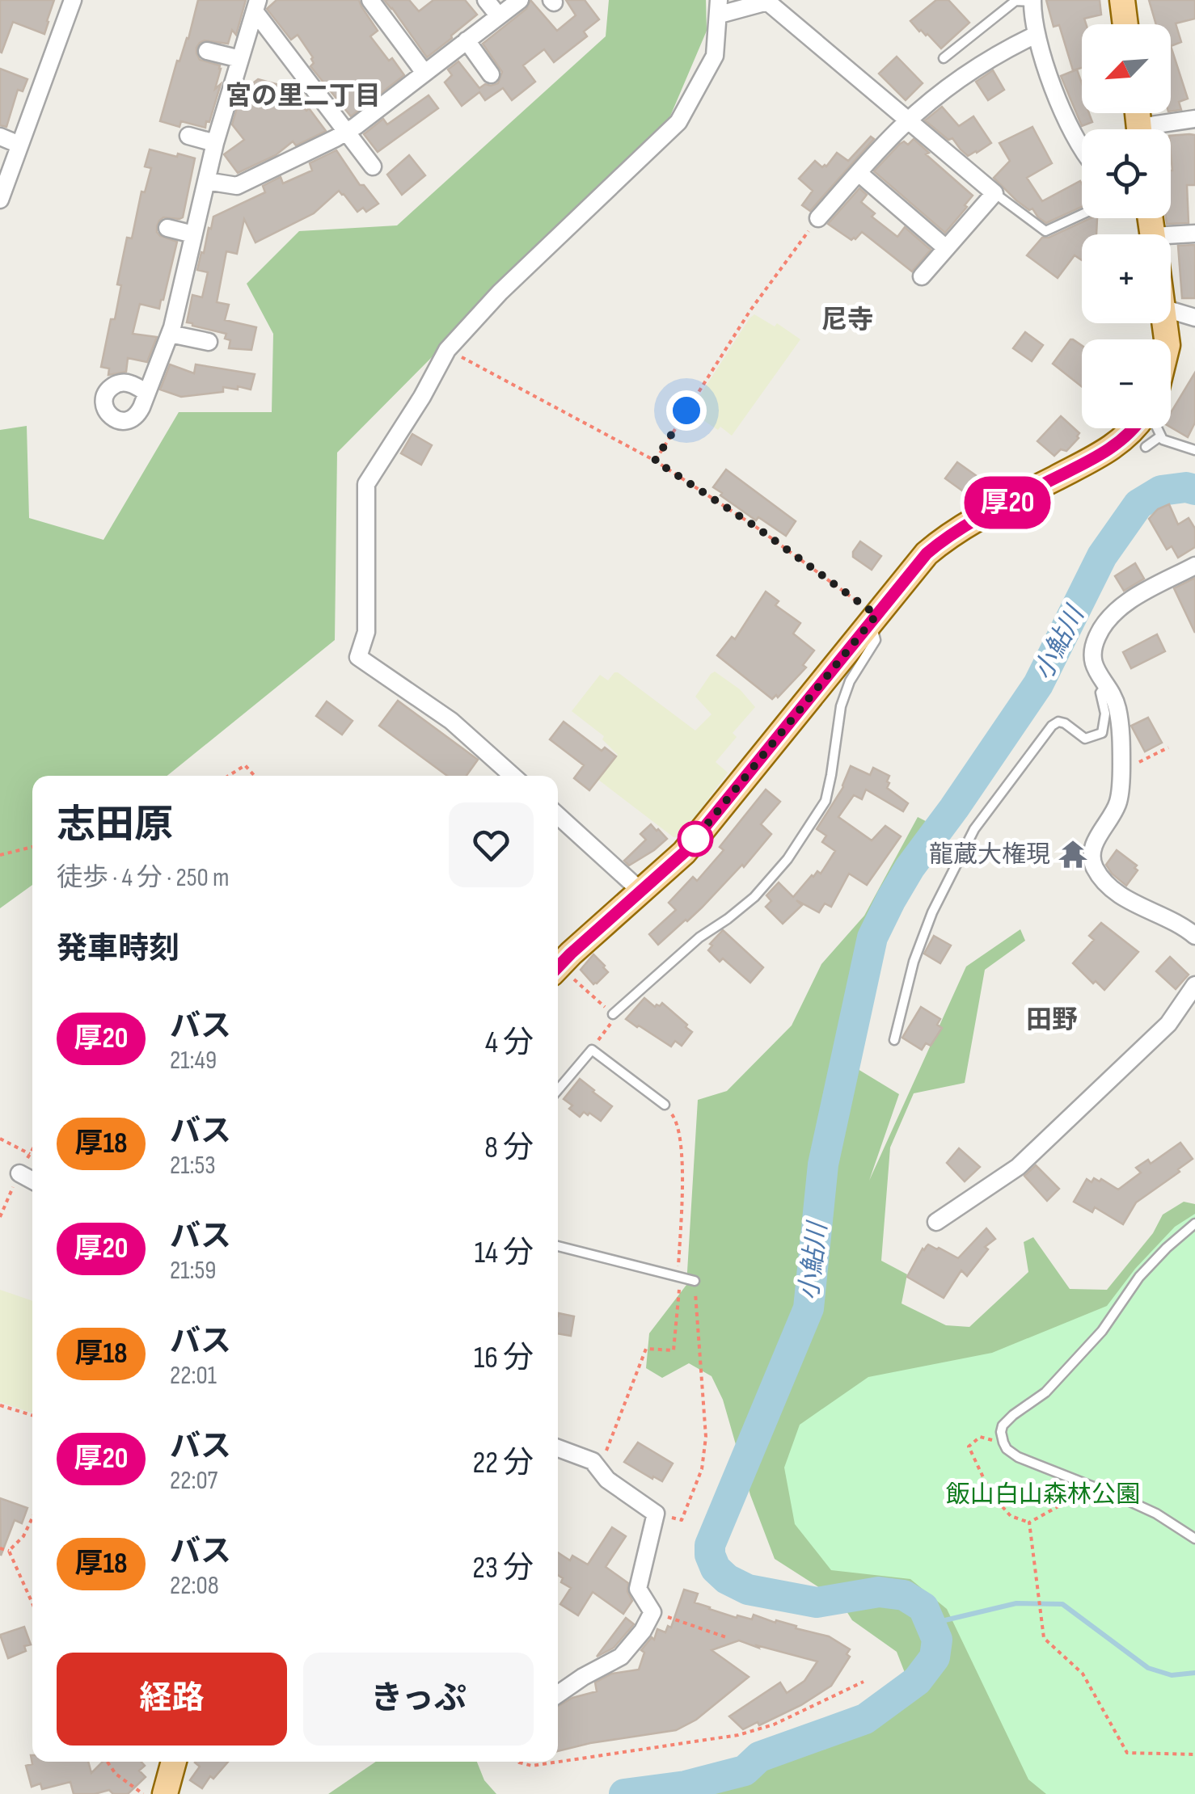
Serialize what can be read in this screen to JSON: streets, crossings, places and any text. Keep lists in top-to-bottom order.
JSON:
{
  "districts": ["宮の里二丁目", "尼寺", "田野"],
  "water": ["小鮎川"],
  "parks": ["飯山白山森林公園"],
  "places": {
    "temple": ["龍蔵大権現"]
  },
  "lines": ["bus line 厚20"],
  "north": "bottom left",
  "page": {
    "on_map": "厚20",
    "map_buttons": ["+", "−"],
    "heading": [
      ["志田原", "徒歩 · 4 分 · 250 m"],
      "発車時刻"
    ],
    "list": [
      {
        "mark": "厚20",
        "name": "バス",
        "note": "21:49",
        "value": "4 分"
      },
      {
        "mark": "厚18",
        "name": "バス",
        "note": "21:53",
        "value": "8 分"
      },
      {
        "mark": "厚20",
        "name": "バス",
        "note": "21:59",
        "value": "14 分"
      },
      {
        "mark": "厚18",
        "name": "バス",
        "note": "22:01",
        "value": "16 分"
      },
      {
        "mark": "厚20",
        "name": "バス",
        "note": "22:07",
        "value": "22 分"
      },
      {
        "mark": "厚18",
        "name": "バス",
        "note": "22:08",
        "value": "23 分"
      }
    ],
    "buttons": ["経路", "きっぷ"]
  }
}
